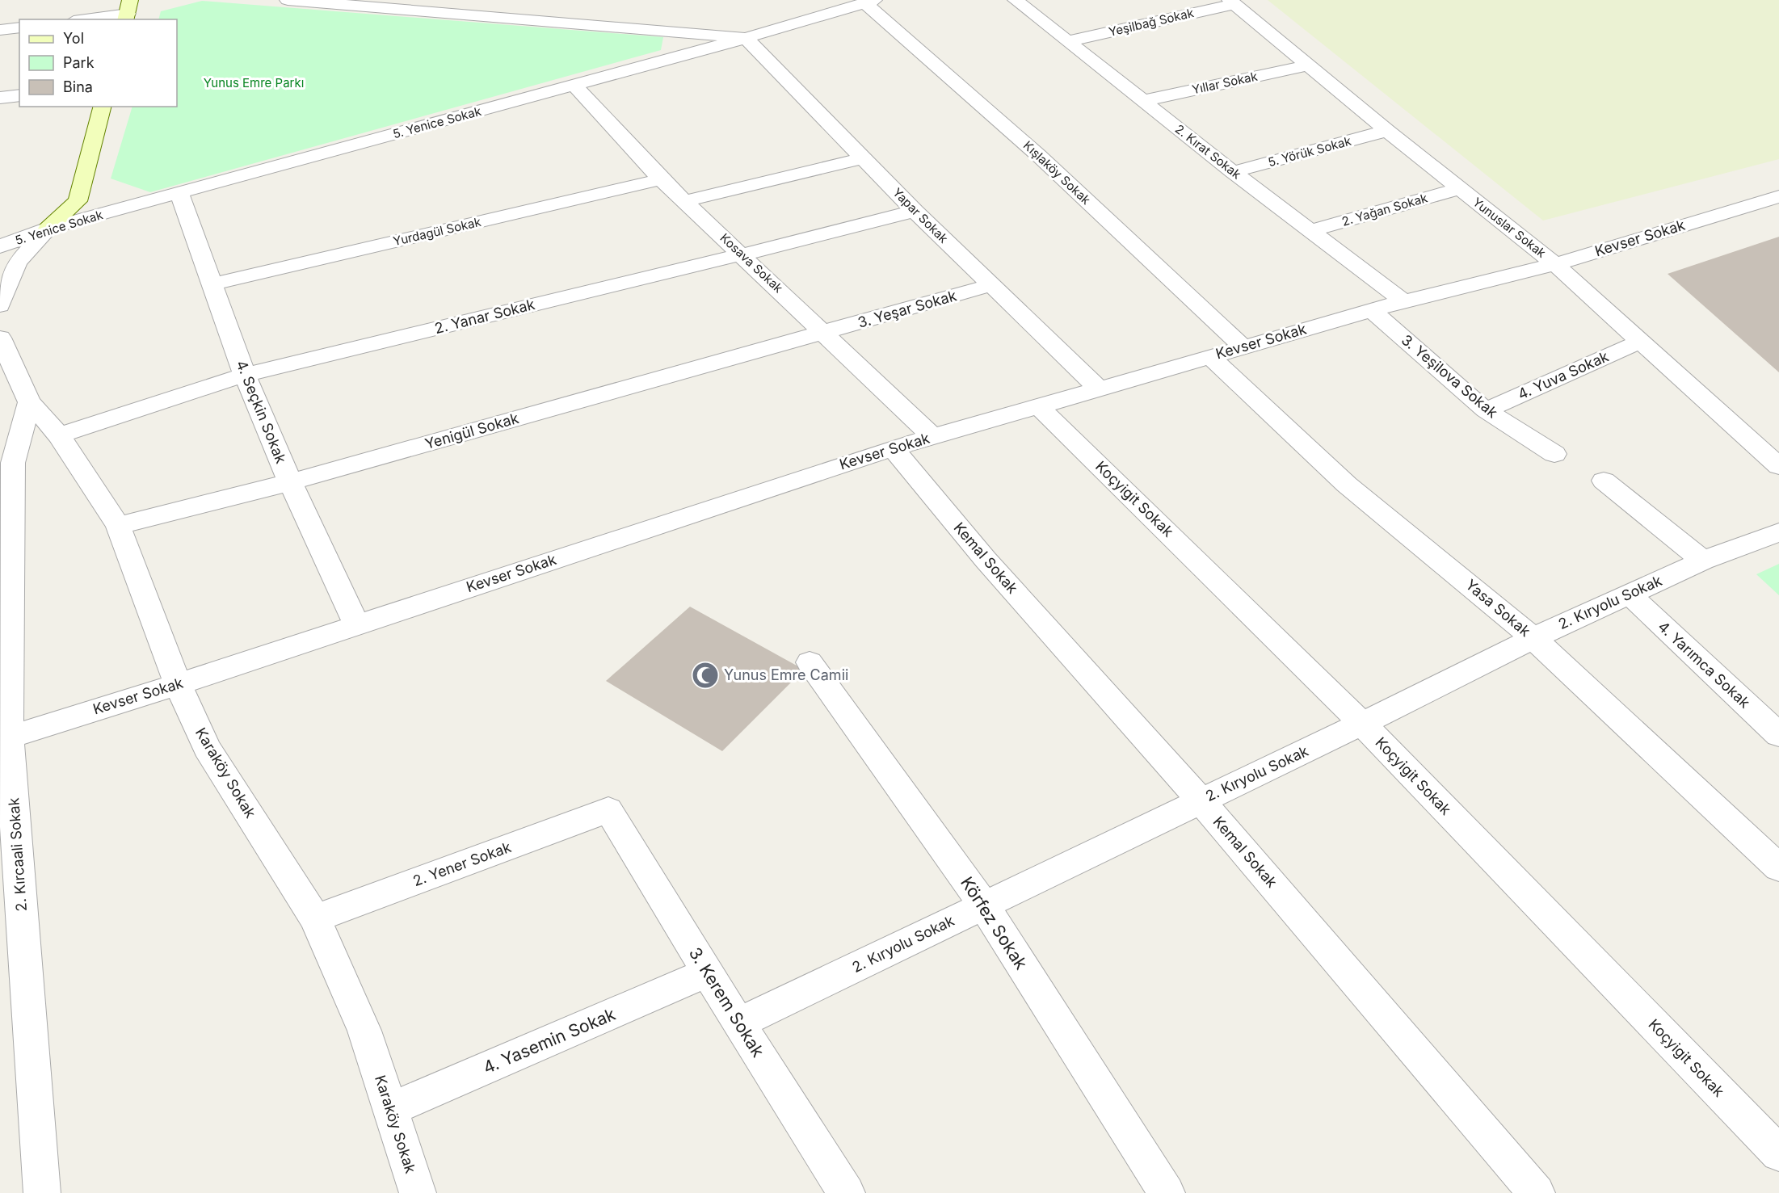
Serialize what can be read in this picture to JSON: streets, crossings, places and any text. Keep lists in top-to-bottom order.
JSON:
{
  "streets": {
    "street": [
      "Yeşilbağ Sokak",
      "Yıllar Sokak",
      "5. Yenice Sokak",
      "2. Kırat Sokak",
      "5. Yörük Sokak",
      "Kışlaköy Sokak",
      "2. Yağan Sokak",
      "Yapar Sokak",
      "Yunuslar Sokak",
      "Yurdagül Sokak",
      "Kevser Sokak",
      "Kosava Sokak",
      "3. Yeşar Sokak",
      "2. Yanar Sokak",
      "4. Yuva Sokak",
      "3. Yeşilova Sokak",
      "4. Seçkin Sokak",
      "Yenigül Sokak",
      "Koçyigit Sokak",
      "Kemal Sokak",
      "2. Kıryolu Sokak",
      "Yasa Sokak",
      "4. Yarımca Sokak",
      "Karaköy Sokak",
      "2. Kırcaali Sokak",
      "2. Yener Sokak",
      "Körfez Sokak",
      "3. Kerem Sokak",
      "4. Yasemin Sokak"
    ]
  },
  "crossings": [
    ["Yeşilbağ Sokak", "2. Kırat Sokak"],
    ["Yeşilbağ Sokak", "Yunuslar Sokak"],
    ["Yıllar Sokak", "2. Kırat Sokak"],
    ["Yıllar Sokak", "Yunuslar Sokak"],
    ["5. Yenice Sokak", "Kışlaköy Sokak"],
    ["5. Yenice Sokak", "Yapar Sokak"],
    ["5. Yenice Sokak", "Kosava Sokak"],
    ["5. Yenice Sokak", "4. Seçkin Sokak"],
    ["2. Kırat Sokak", "5. Yörük Sokak"],
    ["2. Kırat Sokak", "2. Yağan Sokak"],
    ["2. Kırat Sokak", "Kevser Sokak"],
    ["5. Yörük Sokak", "Yunuslar Sokak"],
    ["Kışlaköy Sokak", "Kevser Sokak"],
    ["2. Yağan Sokak", "Yunuslar Sokak"],
    ["Yapar Sokak", "Kevser Sokak"],
    ["Yapar Sokak", "3. Yeşar Sokak"],
    ["Yapar Sokak", "2. Yanar Sokak"],
    ["Yunuslar Sokak", "Kevser Sokak"],
    ["Yunuslar Sokak", "4. Yuva Sokak"],
    ["Yurdagül Sokak", "Kosava Sokak"],
    ["Yurdagül Sokak", "4. Seçkin Sokak"],
    ["Kevser Sokak", "Kosava Sokak"],
    ["Kevser Sokak", "3. Yeşilova Sokak"],
    ["Kevser Sokak", "4. Seçkin Sokak"],
    ["Kevser Sokak", "Koçyigit Sokak"],
    ["Kevser Sokak", "Kemal Sokak"],
    ["Kevser Sokak", "Yasa Sokak"],
    ["Kevser Sokak", "Karaköy Sokak"],
    ["Kevser Sokak", "2. Kırcaali Sokak"],
    ["Kosava Sokak", "3. Yeşar Sokak"],
    ["Kosava Sokak", "2. Yanar Sokak"],
    ["Kosava Sokak", "Yenigül Sokak"],
    ["3. Yeşar Sokak", "Yenigül Sokak"],
    ["2. Yanar Sokak", "4. Seçkin Sokak"],
    ["2. Yanar Sokak", "Karaköy Sokak"],
    ["4. Yuva Sokak", "3. Yeşilova Sokak"],
    ["4. Seçkin Sokak", "Yenigül Sokak"],
    ["Yenigül Sokak", "Karaköy Sokak"],
    ["Koçyigit Sokak", "2. Kıryolu Sokak"],
    ["Kemal Sokak", "2. Kıryolu Sokak"],
    ["2. Kıryolu Sokak", "Yasa Sokak"],
    ["2. Kıryolu Sokak", "4. Yarımca Sokak"],
    ["2. Kıryolu Sokak", "Körfez Sokak"],
    ["2. Kıryolu Sokak", "3. Kerem Sokak"],
    ["Karaköy Sokak", "2. Kırcaali Sokak"],
    ["Karaköy Sokak", "2. Yener Sokak"],
    ["Karaköy Sokak", "4. Yasemin Sokak"],
    ["2. Yener Sokak", "3. Kerem Sokak"],
    ["3. Kerem Sokak", "4. Yasemin Sokak"]
  ],
  "parks": ["Yunus Emre Parkı"],
  "places": {
    "mosque": ["Yunus Emre Camii"]
  },
  "legend": ["Yol", "Park", "Bina"]
}
